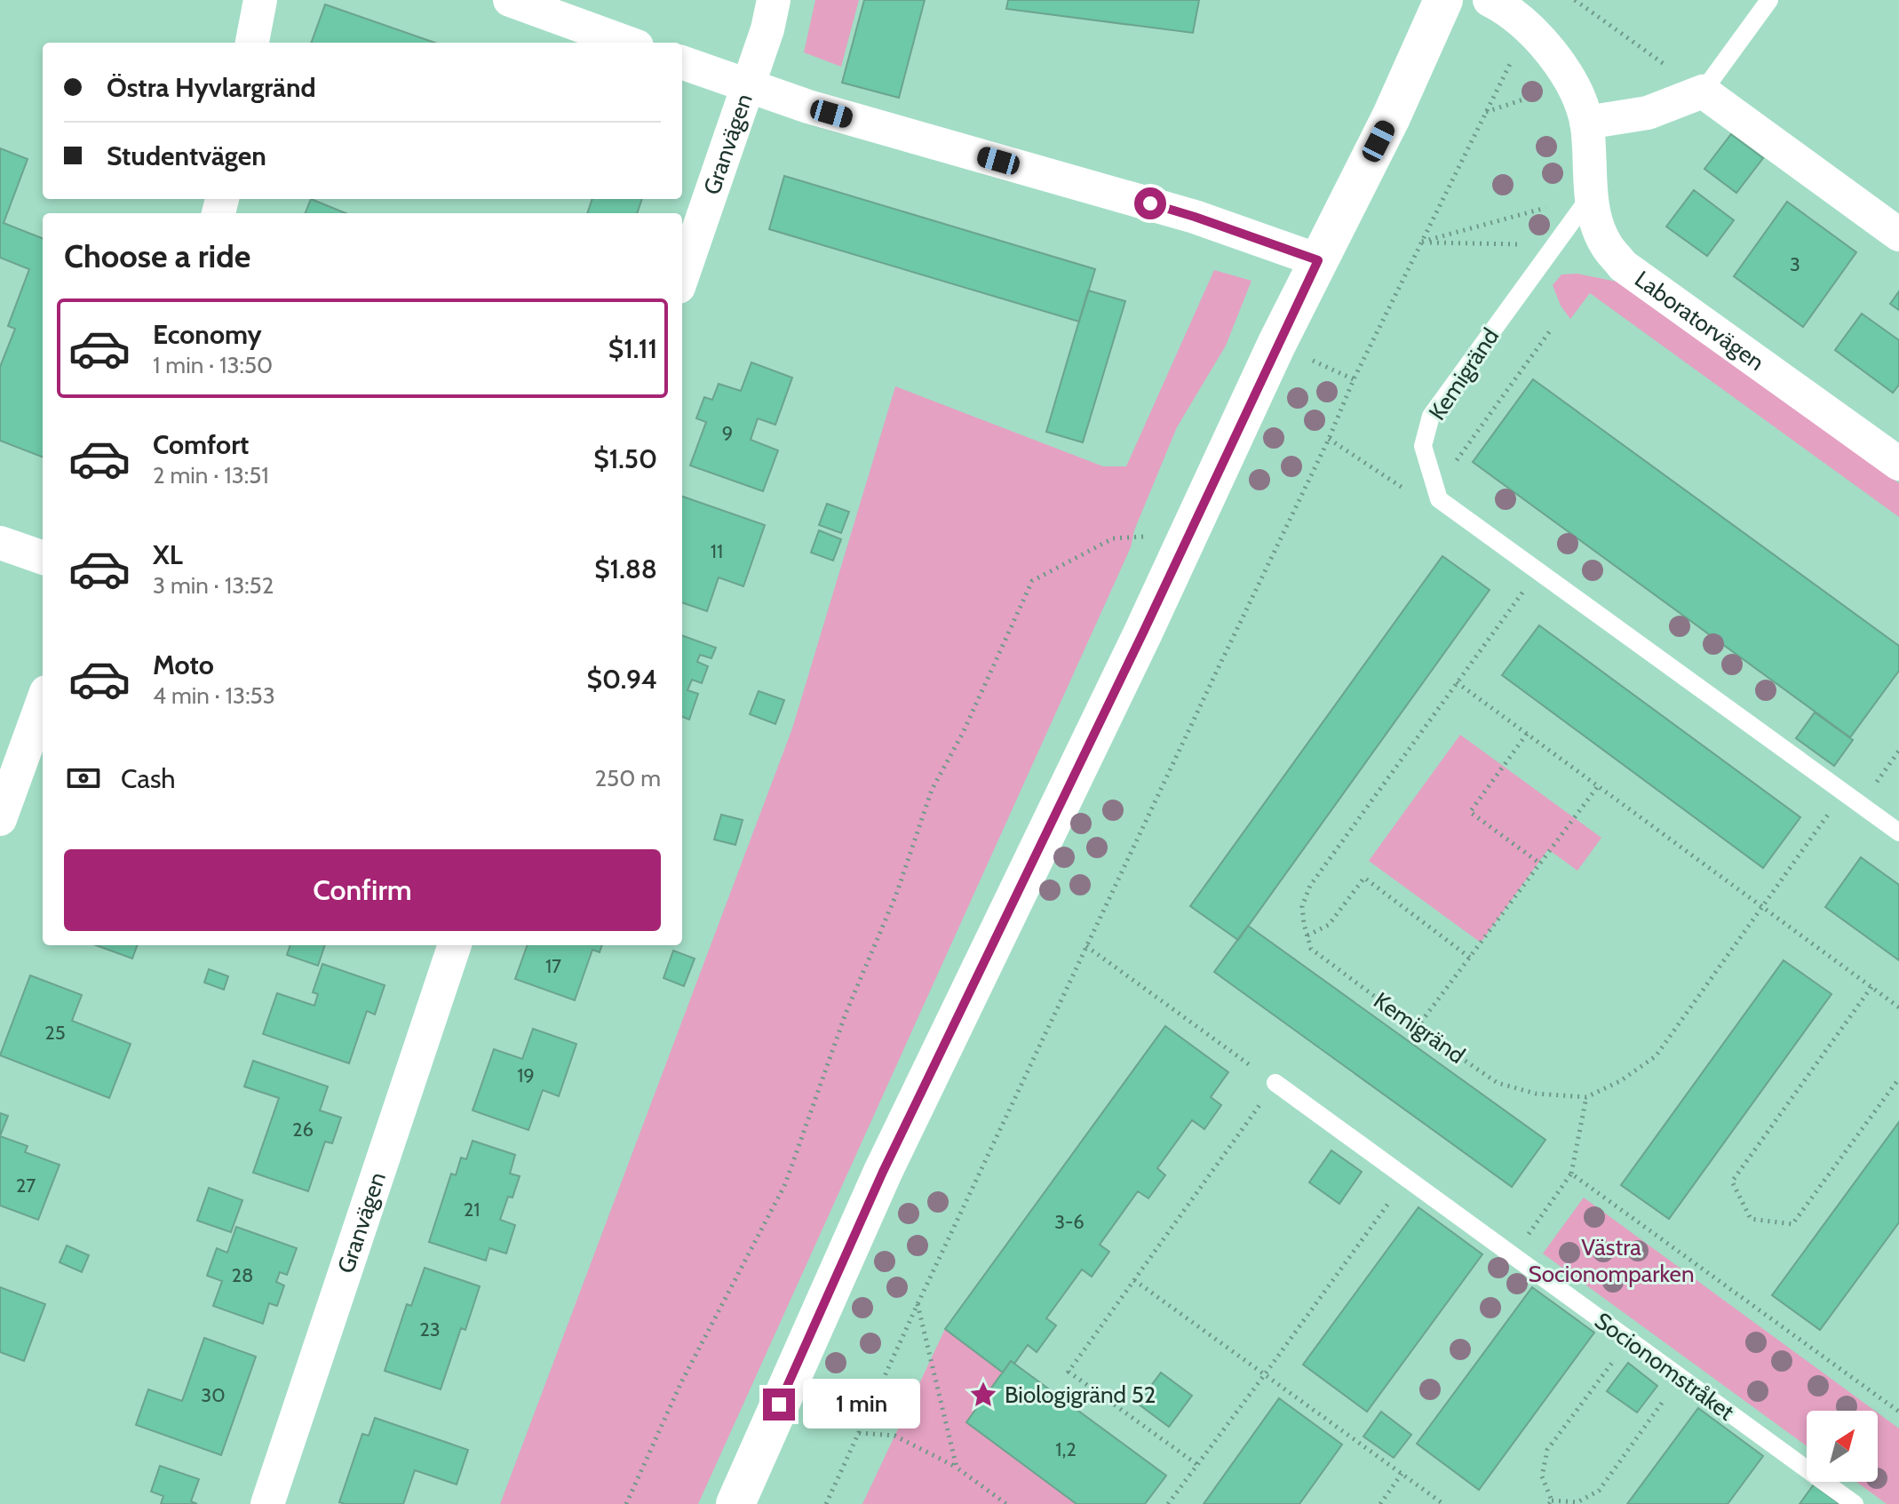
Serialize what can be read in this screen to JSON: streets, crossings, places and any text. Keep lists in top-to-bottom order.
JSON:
{
  "streets": {
    "street": ["Granvägen", "Laboratorvägen"],
    "lane": ["Kemigränd", "Socionomstråket"]
  },
  "crossings": [
    ["Laboratorvägen", "Kemigränd"]
  ],
  "parks": ["Västra Socionomparken"],
  "places": {
    "place": ["Biologigränd 52"]
  },
  "house_numbers": [
    "3",
    "9",
    "11",
    "17",
    "25",
    "19",
    "26",
    "27",
    "21",
    "3-6",
    "28",
    "23",
    "30",
    "1,2"
  ],
  "north": "top right",
  "page": {
    "banner": ["Östra Hyvlargränd", "Studentvägen"],
    "heading": "Choose a ride",
    "list": [
      {
        "name": "Economy",
        "note": "1 min · 13:50",
        "value": "$1.11"
      },
      {
        "name": "Comfort",
        "note": "2 min · 13:51",
        "value": "$1.50"
      },
      {
        "name": "XL",
        "note": "3 min · 13:52",
        "value": "$1.88"
      },
      {
        "name": "Moto",
        "note": "4 min · 13:53",
        "value": "$0.94"
      }
    ],
    "pay": ["Cash", "250 m"],
    "buttons": "Confirm",
    "bubble": "1 min"
  }
}
